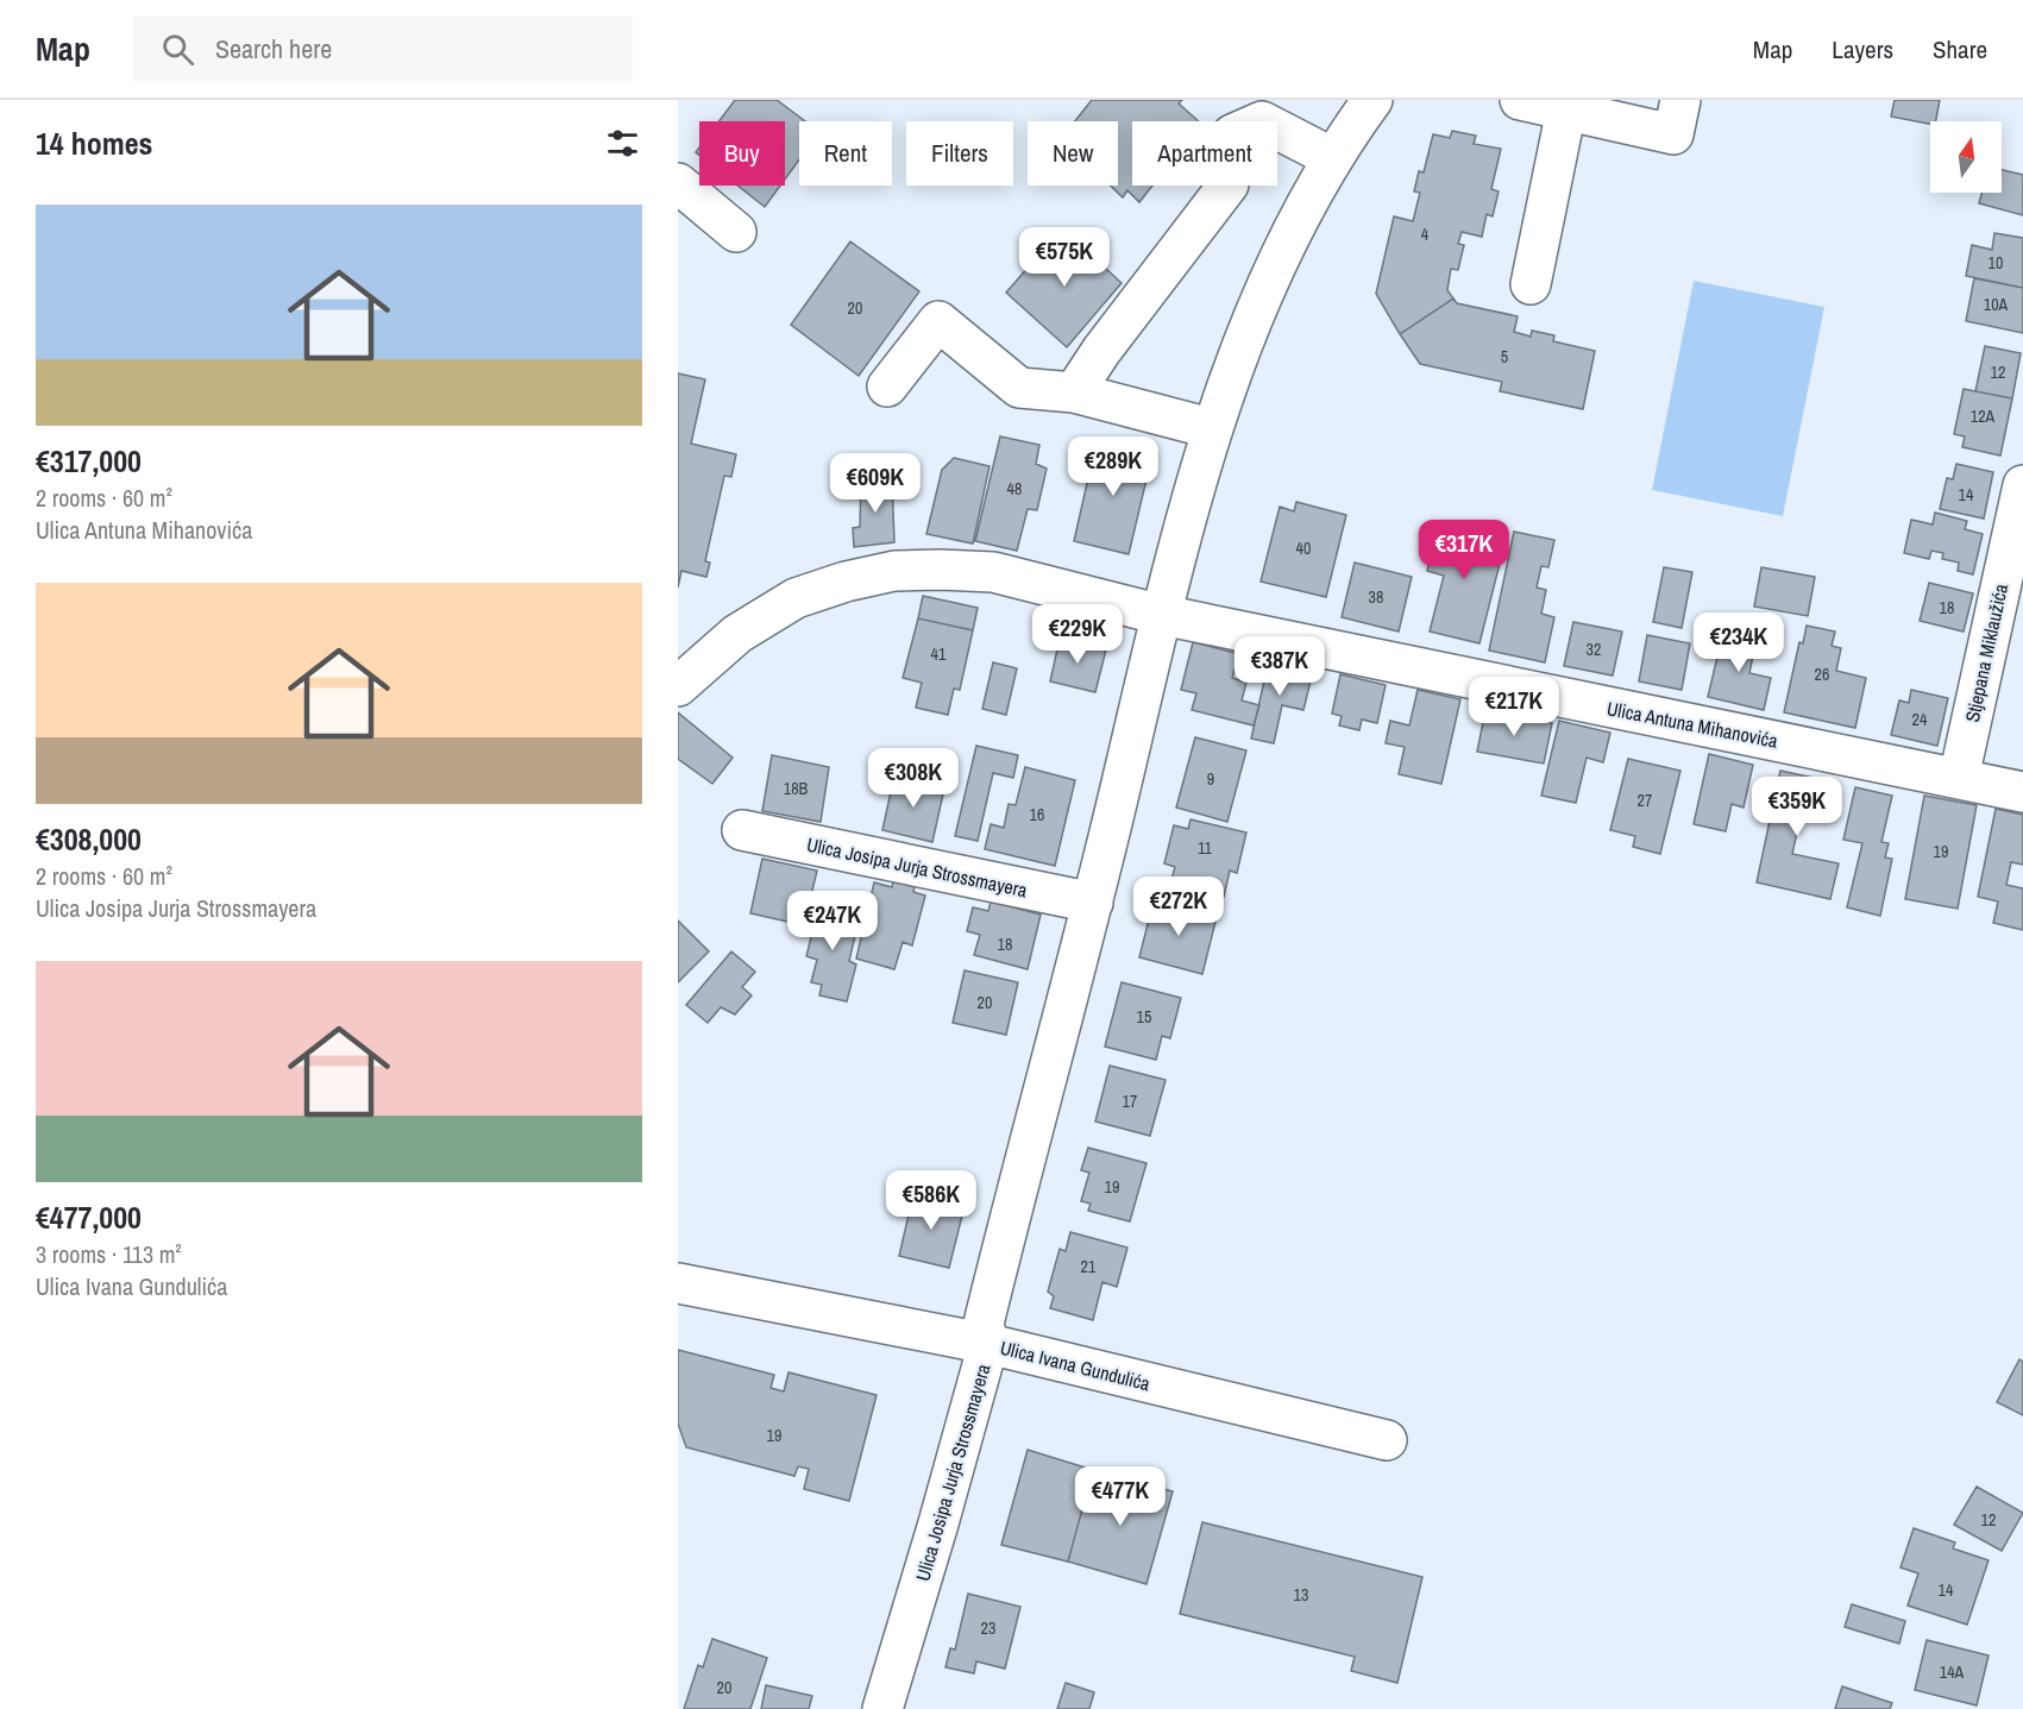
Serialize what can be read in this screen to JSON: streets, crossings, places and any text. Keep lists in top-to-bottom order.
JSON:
{
  "streets": {
    "street": [
      "Stjepana Miklaužića",
      "Ulica Antuna Mihanovića",
      "Ulica Josipa Jurja Strossmayera",
      "Ulica Ivana Gundulića"
    ]
  },
  "crossings": [
    ["Stjepana Miklaužića", "Ulica Antuna Mihanovića"],
    ["Ulica Antuna Mihanovića", "Ulica Josipa Jurja Strossmayera"],
    ["Ulica Josipa Jurja Strossmayera", "Ulica Ivana Gundulića"]
  ],
  "house_numbers": [
    "4",
    "10",
    "10A",
    "20",
    "5",
    "12",
    "12A",
    "48",
    "14",
    "40",
    "38",
    "18",
    "32",
    "41",
    "26",
    "24",
    "9",
    "18B",
    "27",
    "16",
    "11",
    "19",
    "18",
    "20",
    "15",
    "17",
    "19",
    "21",
    "19",
    "12",
    "14",
    "13",
    "23",
    "14A",
    "20"
  ],
  "north": "top",
  "page": {
    "header": "Map",
    "search": "Search here",
    "nav": ["Map", "Layers", "Share"],
    "heading": "14 homes",
    "chip": [
      "Buy",
      "Rent",
      "Filters",
      "New",
      "Apartment"
    ],
    "list": [
      {
        "name": "€317,000",
        "note": "2 rooms · 60 m² · Ulica Antuna Mihanovića"
      },
      {
        "name": "€308,000",
        "note": "2 rooms · 60 m² · Ulica Josipa Jurja Strossmayera"
      },
      {
        "name": "€477,000",
        "note": "3 rooms · 113 m² · Ulica Ivana Gundulića"
      }
    ],
    "price": [
      "€575K",
      "€289K",
      "€609K",
      "€317K",
      "€229K",
      "€234K",
      "€387K",
      "€217K",
      "€308K",
      "€359K",
      "€272K",
      "€247K",
      "€586K",
      "€477K"
    ]
  }
}
